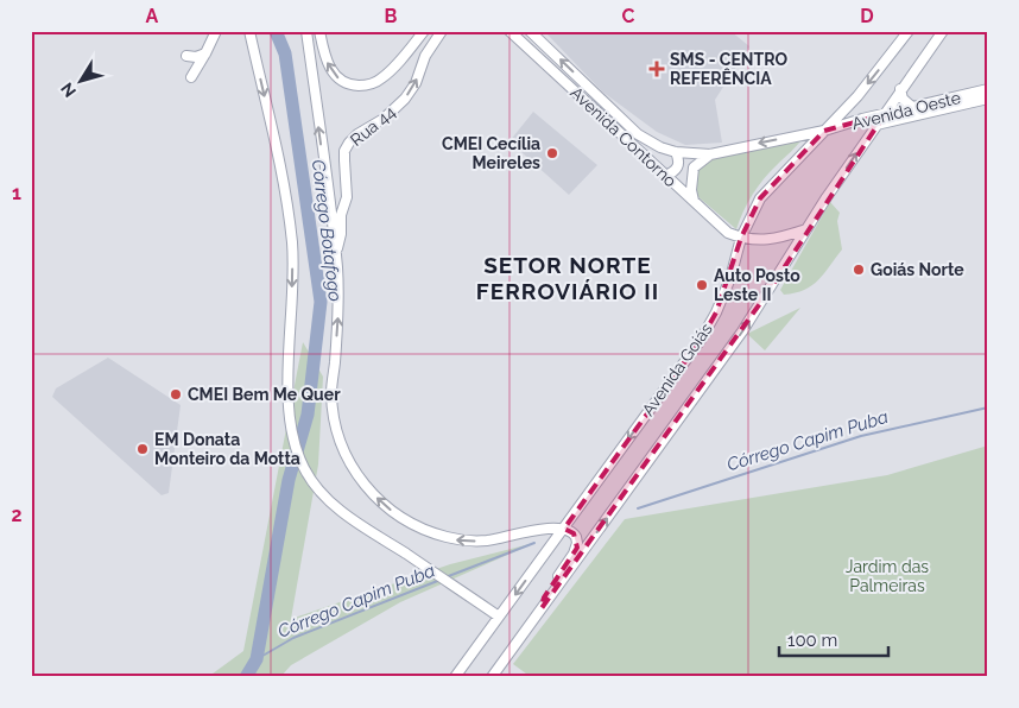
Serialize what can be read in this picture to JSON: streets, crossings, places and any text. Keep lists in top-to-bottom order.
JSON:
{
  "streets": {
    "main road": [
      "Avenida Oeste",
      "Rua 44",
      "Avenida Contorno",
      "Avenida Goiás"
    ]
  },
  "crossings": [
    ["Avenida Oeste", "Avenida Contorno"],
    ["Avenida Oeste", "Avenida Goiás"],
    ["Avenida Contorno", "Avenida Goiás"]
  ],
  "districts": ["SETOR NORTE FERROVIÁRIO II"],
  "water": ["Córrego Botafogo", "Córrego Capim Puba"],
  "parks": ["Jardim das Palmeiras"],
  "places": {
    "health": ["SMS - CENTRO REFERÊNCIA"],
    "other": [
      "CMEI Cecília Meireles",
      "Goiás Norte",
      "Auto Posto Leste II",
      "CMEI Bem Me Quer",
      "EM Donata Monteiro da Motta"
    ]
  },
  "scale_bar": "100 m",
  "north": "bottom left",
  "grid": {
    "columns": [
      "A",
      "B",
      "C",
      "D"
    ],
    "rows": ["1", "2"]
  }
}
